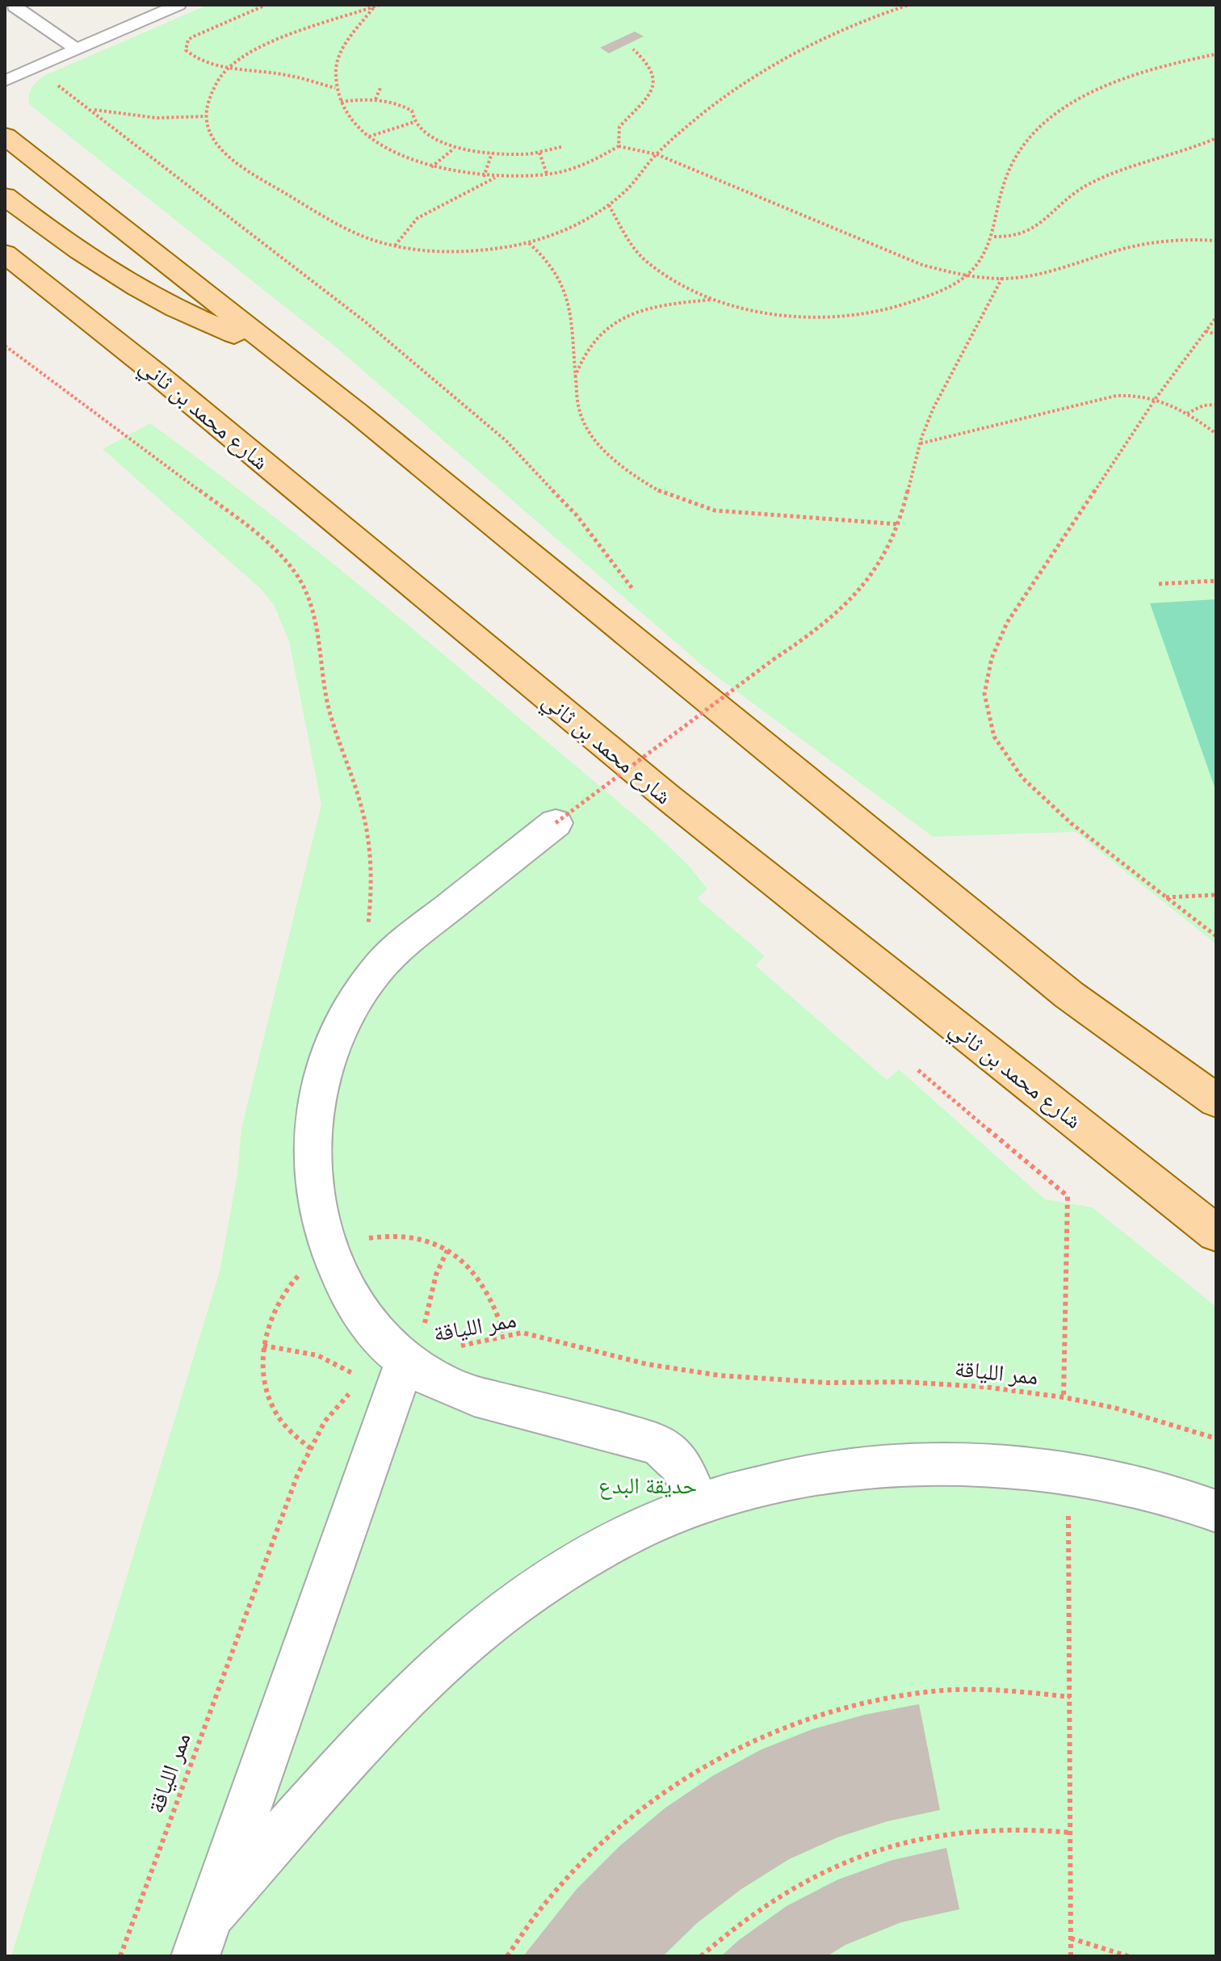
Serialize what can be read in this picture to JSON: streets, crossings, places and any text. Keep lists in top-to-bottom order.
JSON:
{
  "streets": {
    "main road": ["شارع محمد بن ثاني"],
    "path": ["ممر اللياقة"]
  },
  "parks": ["حديقة البدع"]
}
